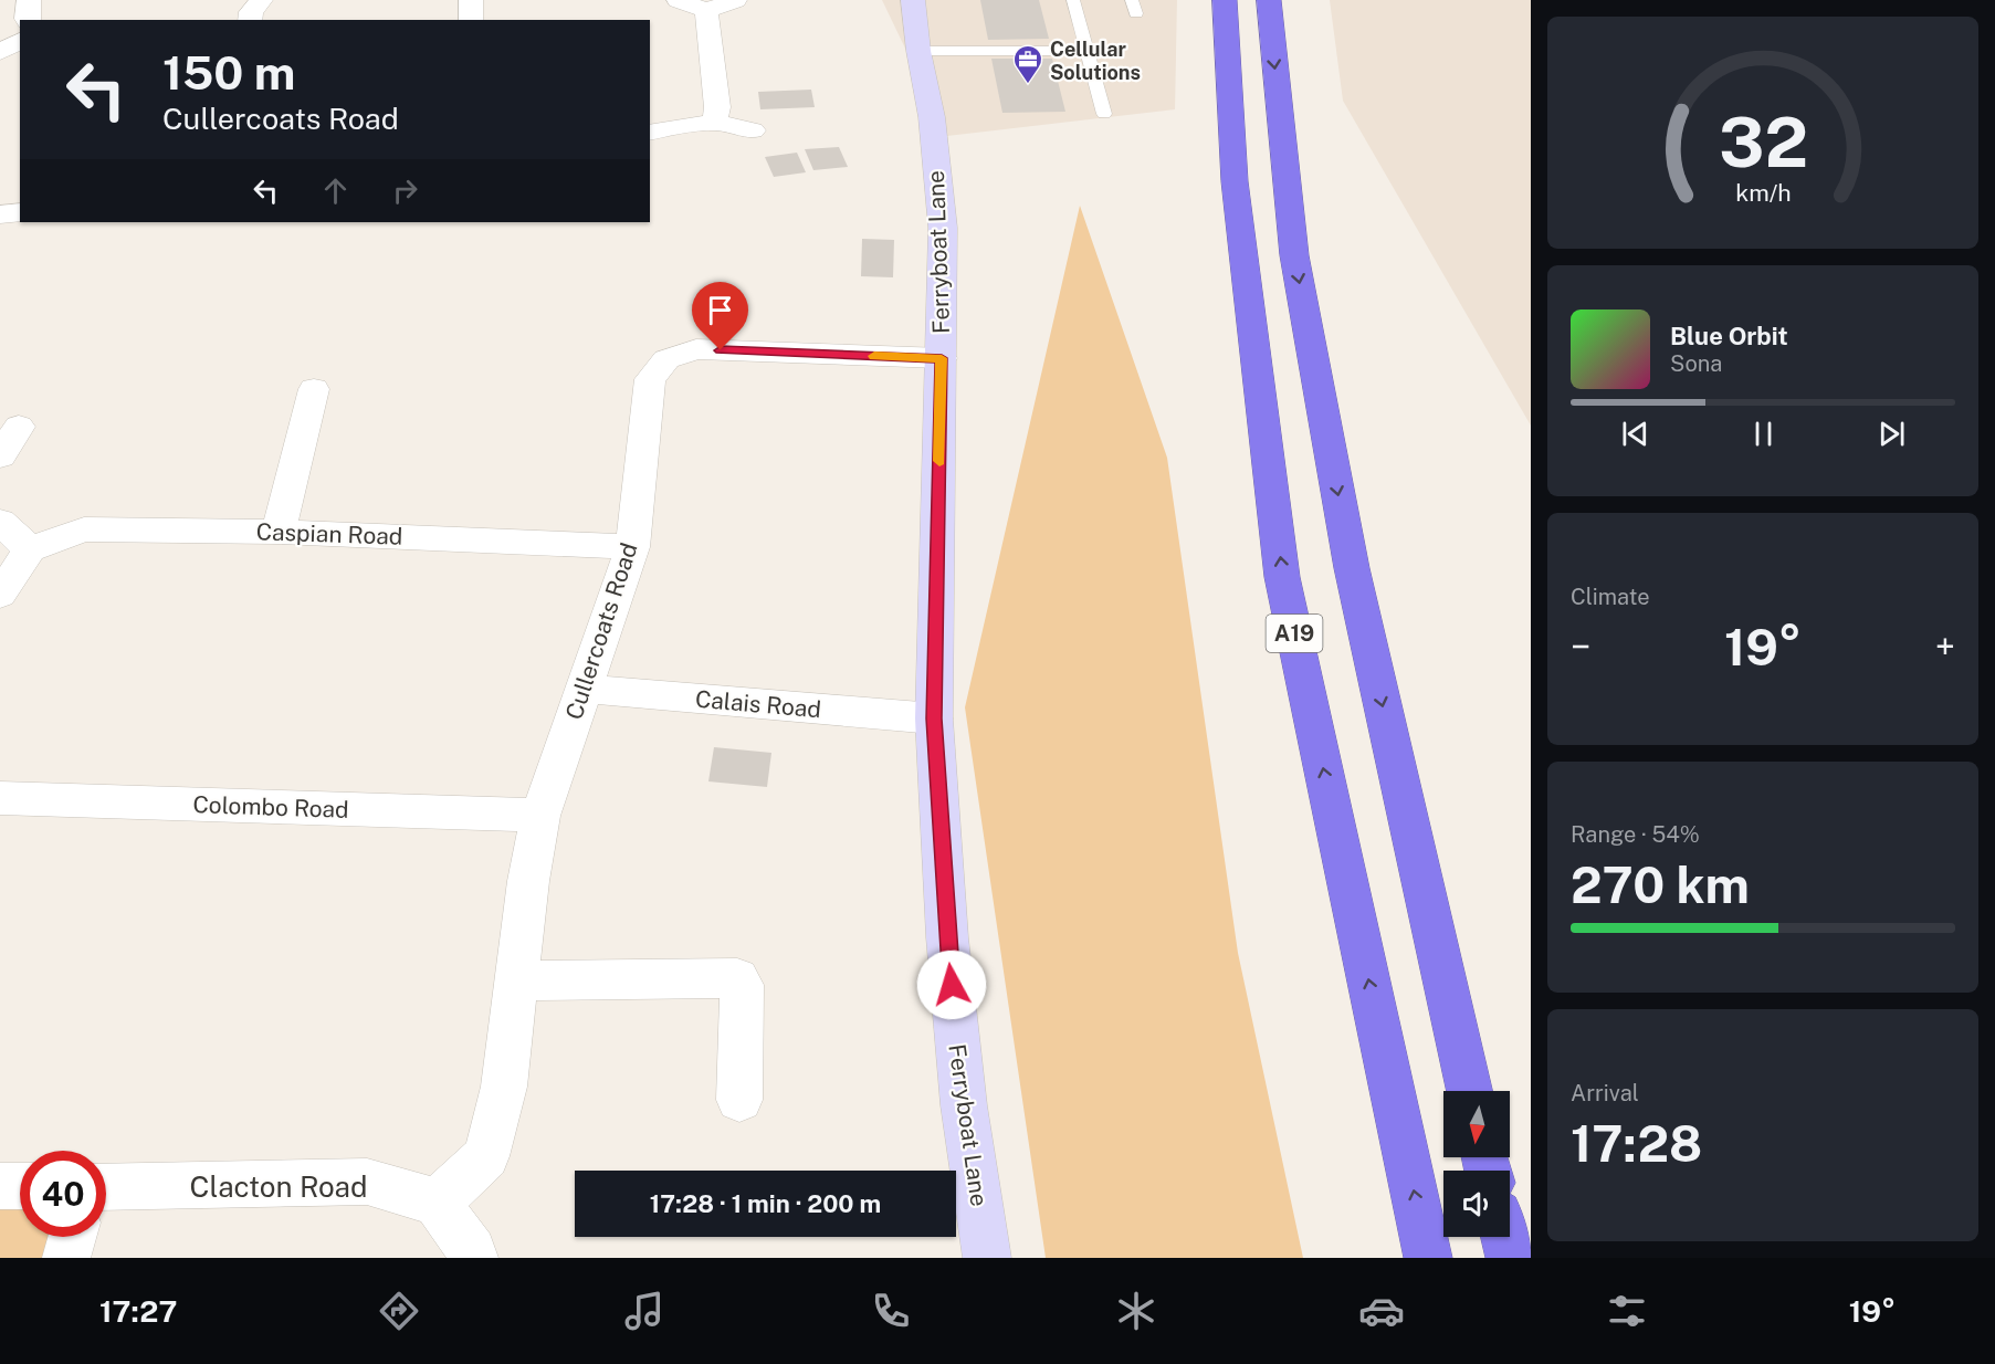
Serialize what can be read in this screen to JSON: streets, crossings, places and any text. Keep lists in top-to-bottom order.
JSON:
{
  "streets": {
    "highway": ["A19"],
    "street": [
      "Ferryboat Lane",
      "Caspian Road",
      "Cullercoats Road",
      "Calais Road",
      "Colombo Road",
      "Clacton Road"
    ]
  },
  "crossings": [
    ["Ferryboat Lane", "Cullercoats Road"],
    ["Ferryboat Lane", "Calais Road"],
    ["Caspian Road", "Cullercoats Road"],
    ["Cullercoats Road", "Calais Road"],
    ["Cullercoats Road", "Colombo Road"],
    ["Cullercoats Road", "Clacton Road"]
  ],
  "places": {
    "office": ["Cellular Solutions"]
  },
  "north": "bottom",
  "page": {
    "turn": ["150 m", "Cullercoats Road"],
    "song": ["Blue Orbit", "Sona"],
    "tile": [
      "Climate",
      ["Range · 54%", "270 km"],
      ["Arrival", "17:28"]
    ],
    "heat": ["−", "19°", "+"],
    "limit": "40",
    "trip": "17:28 · 1 min · 200 m",
    "tabs": ["17:27", "19°"],
    "gauge": ["32", "km/h"]
  }
}
